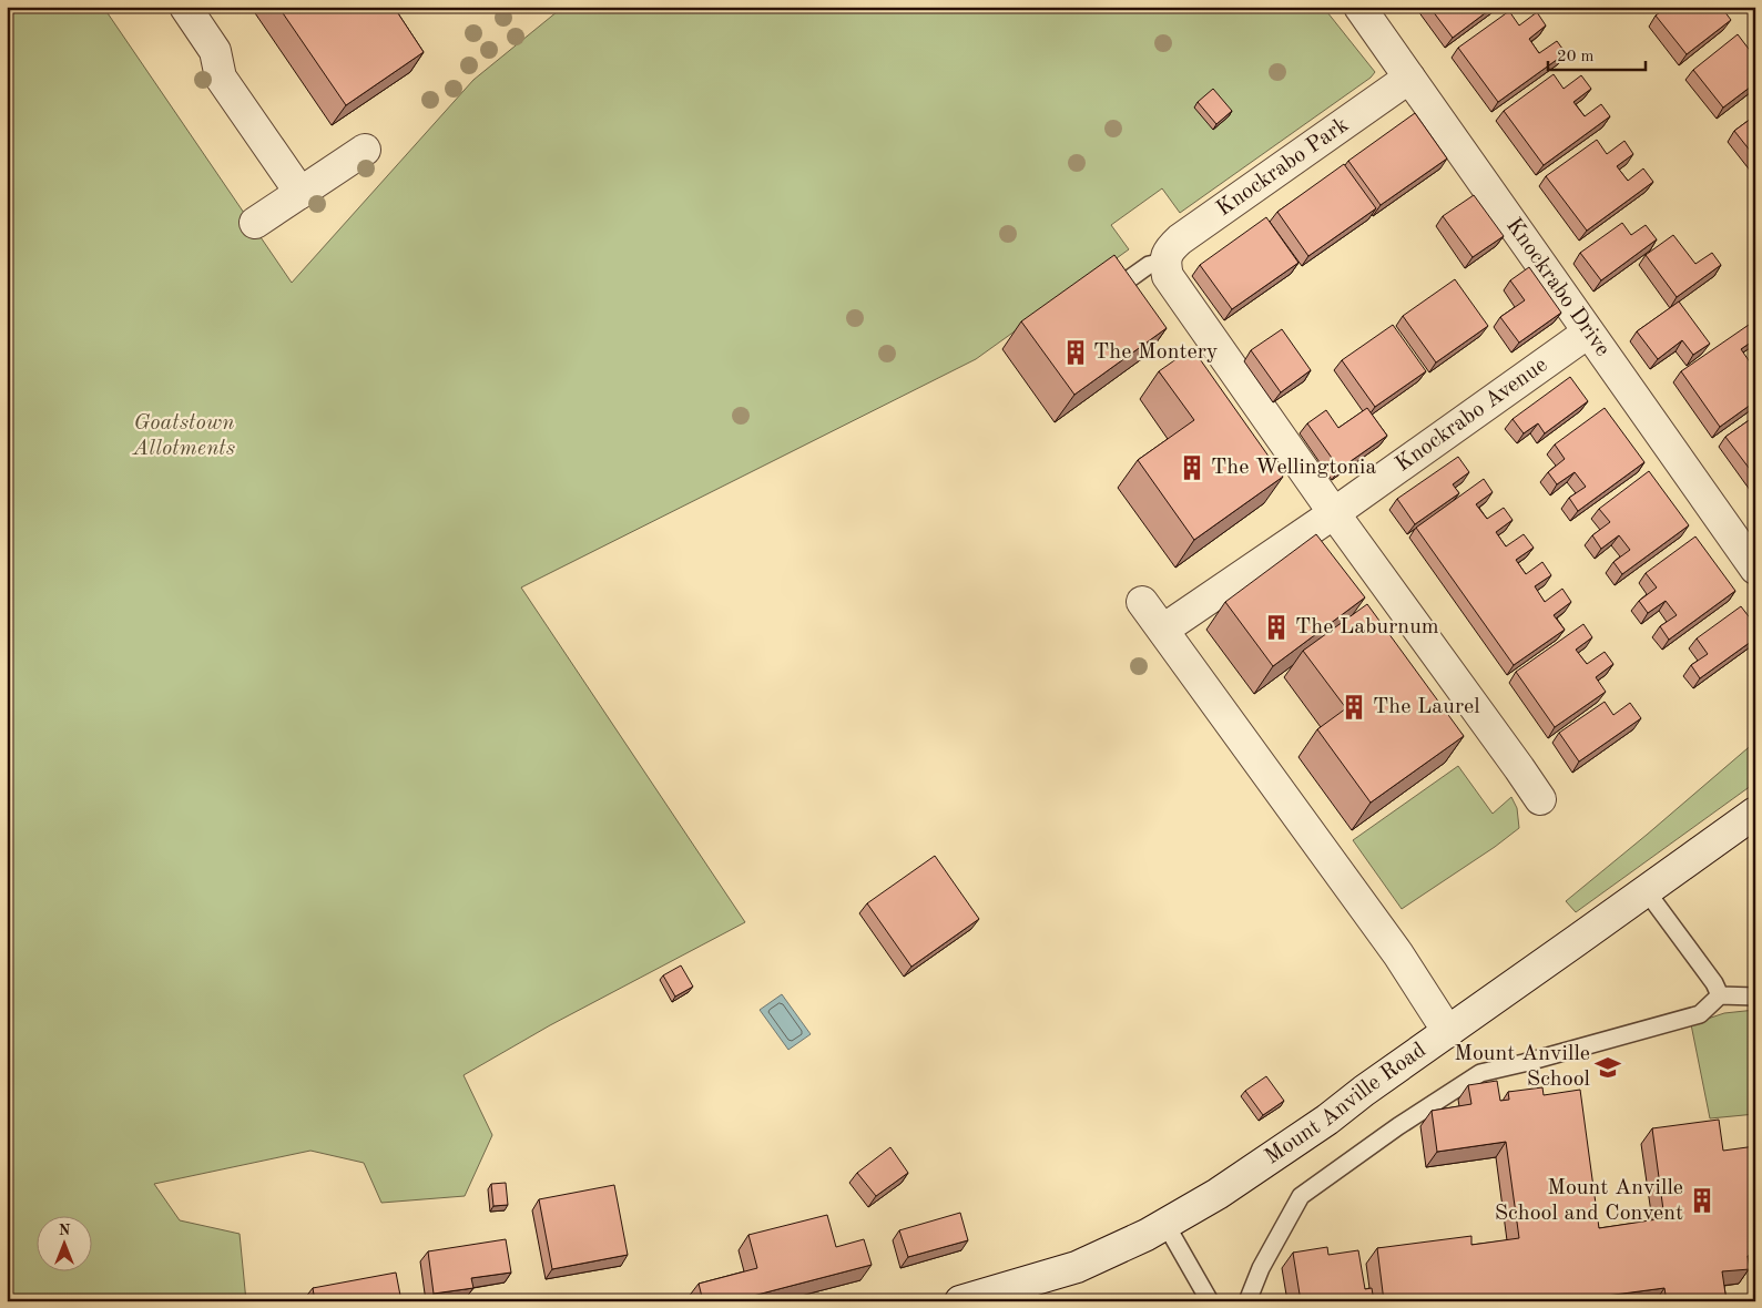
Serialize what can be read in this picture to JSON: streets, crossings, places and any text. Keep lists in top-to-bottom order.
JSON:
{
  "streets": {
    "street": [
      "Knockrabo Park",
      "Knockrabo Drive",
      "Knockrabo Avenue",
      "Mount Anville Road"
    ]
  },
  "crossings": [
    ["Knockrabo Park", "Knockrabo Drive"],
    ["Knockrabo Drive", "Knockrabo Avenue"]
  ],
  "parks": ["Goatstown Allotments"],
  "places": {
    "building": [
      "The Montery",
      "The Wellingtonia",
      "The Laburnum",
      "The Laurel",
      "Mount Anville School and Convent"
    ],
    "school or university": ["Mount Anville School"]
  },
  "scale_bar": "20 m",
  "north": "top"
}
